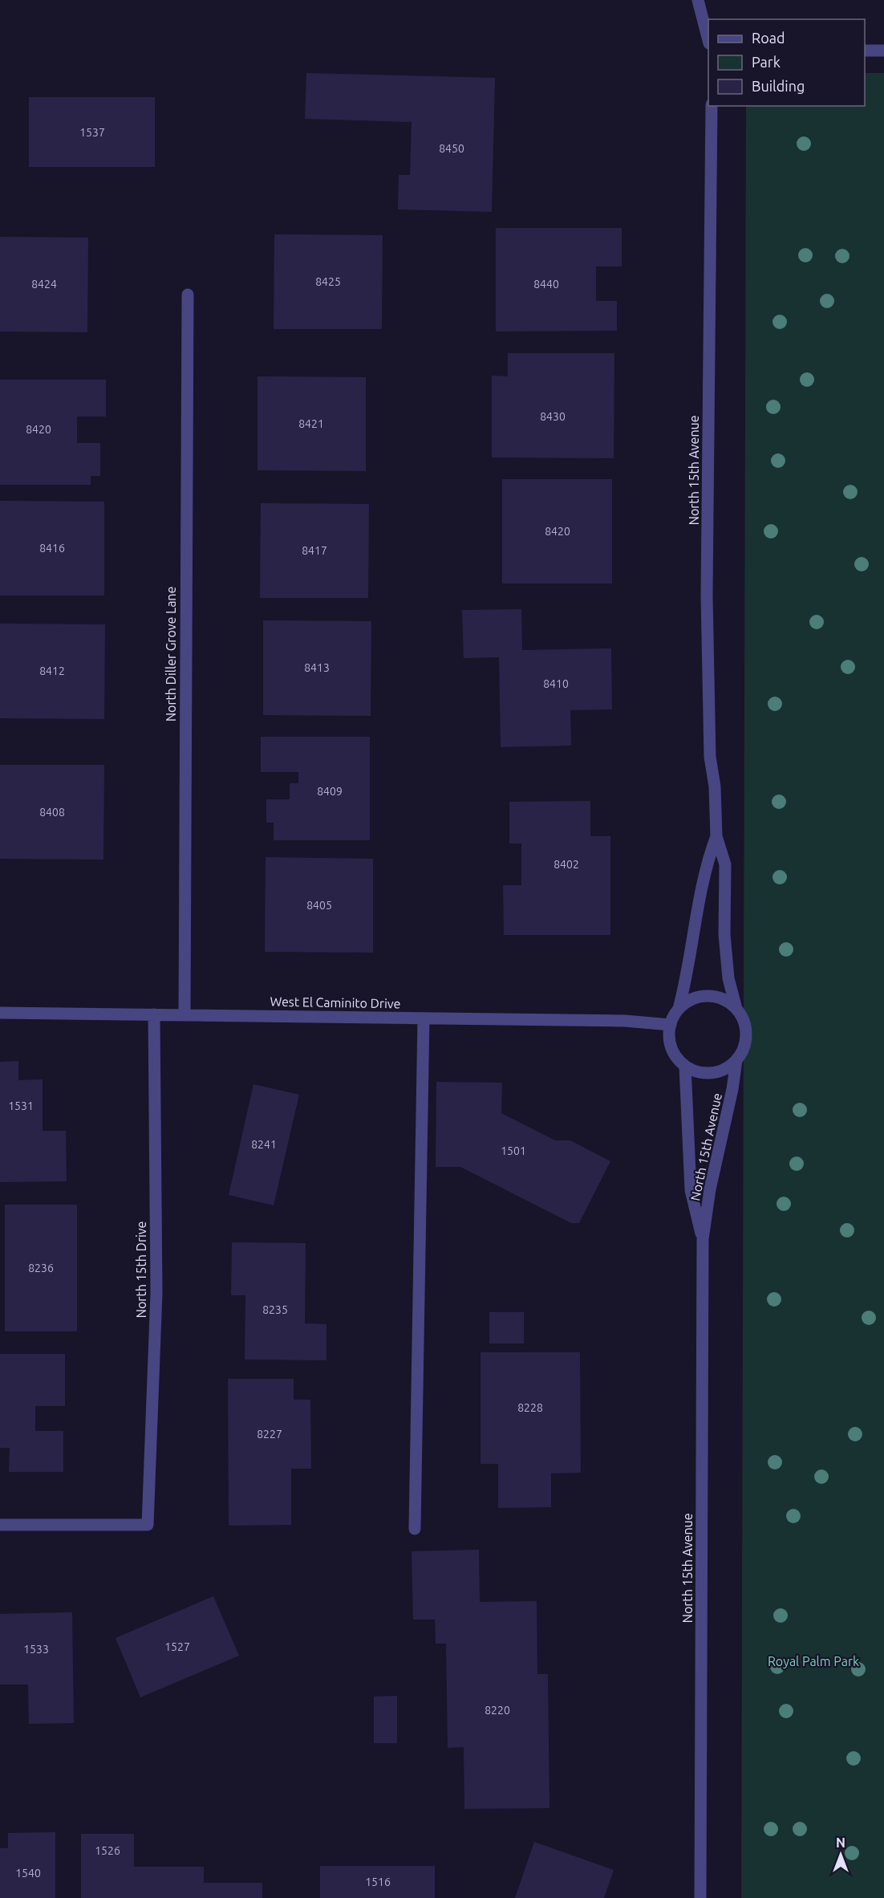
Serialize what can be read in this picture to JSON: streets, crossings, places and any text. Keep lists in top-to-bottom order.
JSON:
{
  "streets": {
    "street": [
      "North 15th Avenue",
      "North Diller Grove Lane",
      "West El Caminito Drive",
      "North 15th Drive"
    ]
  },
  "crossings": [
    ["North 15th Avenue", "West El Caminito Drive"],
    ["North Diller Grove Lane", "West El Caminito Drive"],
    ["West El Caminito Drive", "North 15th Drive"]
  ],
  "parks": ["Royal Palm Park"],
  "house_numbers": [
    "1537",
    "8450",
    "8425",
    "8424",
    "8440",
    "8430",
    "8421",
    "8420",
    "8420",
    "8416",
    "8417",
    "8413",
    "8412",
    "8410",
    "8409",
    "8408",
    "8402",
    "8405",
    "1531",
    "8241",
    "1501",
    "8236",
    "8235",
    "8228",
    "8227",
    "1527",
    "1533",
    "8220",
    "1526",
    "1540",
    "1516"
  ],
  "legend": ["Road", "Park", "Building"],
  "north": "top"
}
